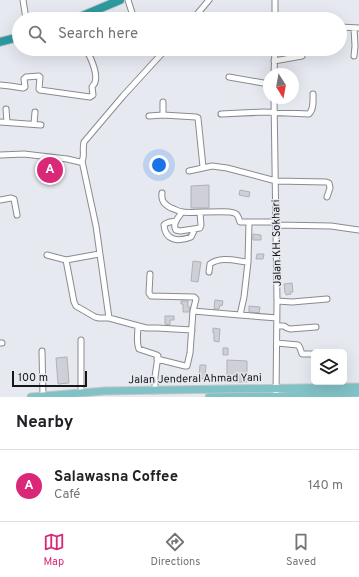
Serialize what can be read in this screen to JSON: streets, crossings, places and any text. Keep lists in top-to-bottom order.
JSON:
{
  "streets": {
    "main road": ["Jalan Jenderal Ahmad Yani"],
    "street": ["Jalan KH. Sokhari"]
  },
  "crossings": [
    ["Jalan KH. Sokhari", "Jalan Jenderal Ahmad Yani"]
  ],
  "scale_bar": "100 m",
  "north": "bottom",
  "page": {
    "search": "Search here",
    "pins": "A",
    "scale": "100 m",
    "heading": "Nearby",
    "list": [
      {
        "mark": "A",
        "name": "Salawasna Coffee",
        "note": "Café",
        "value": "140 m"
      }
    ],
    "nav": ["Map", "Directions", "Saved"]
  }
}
